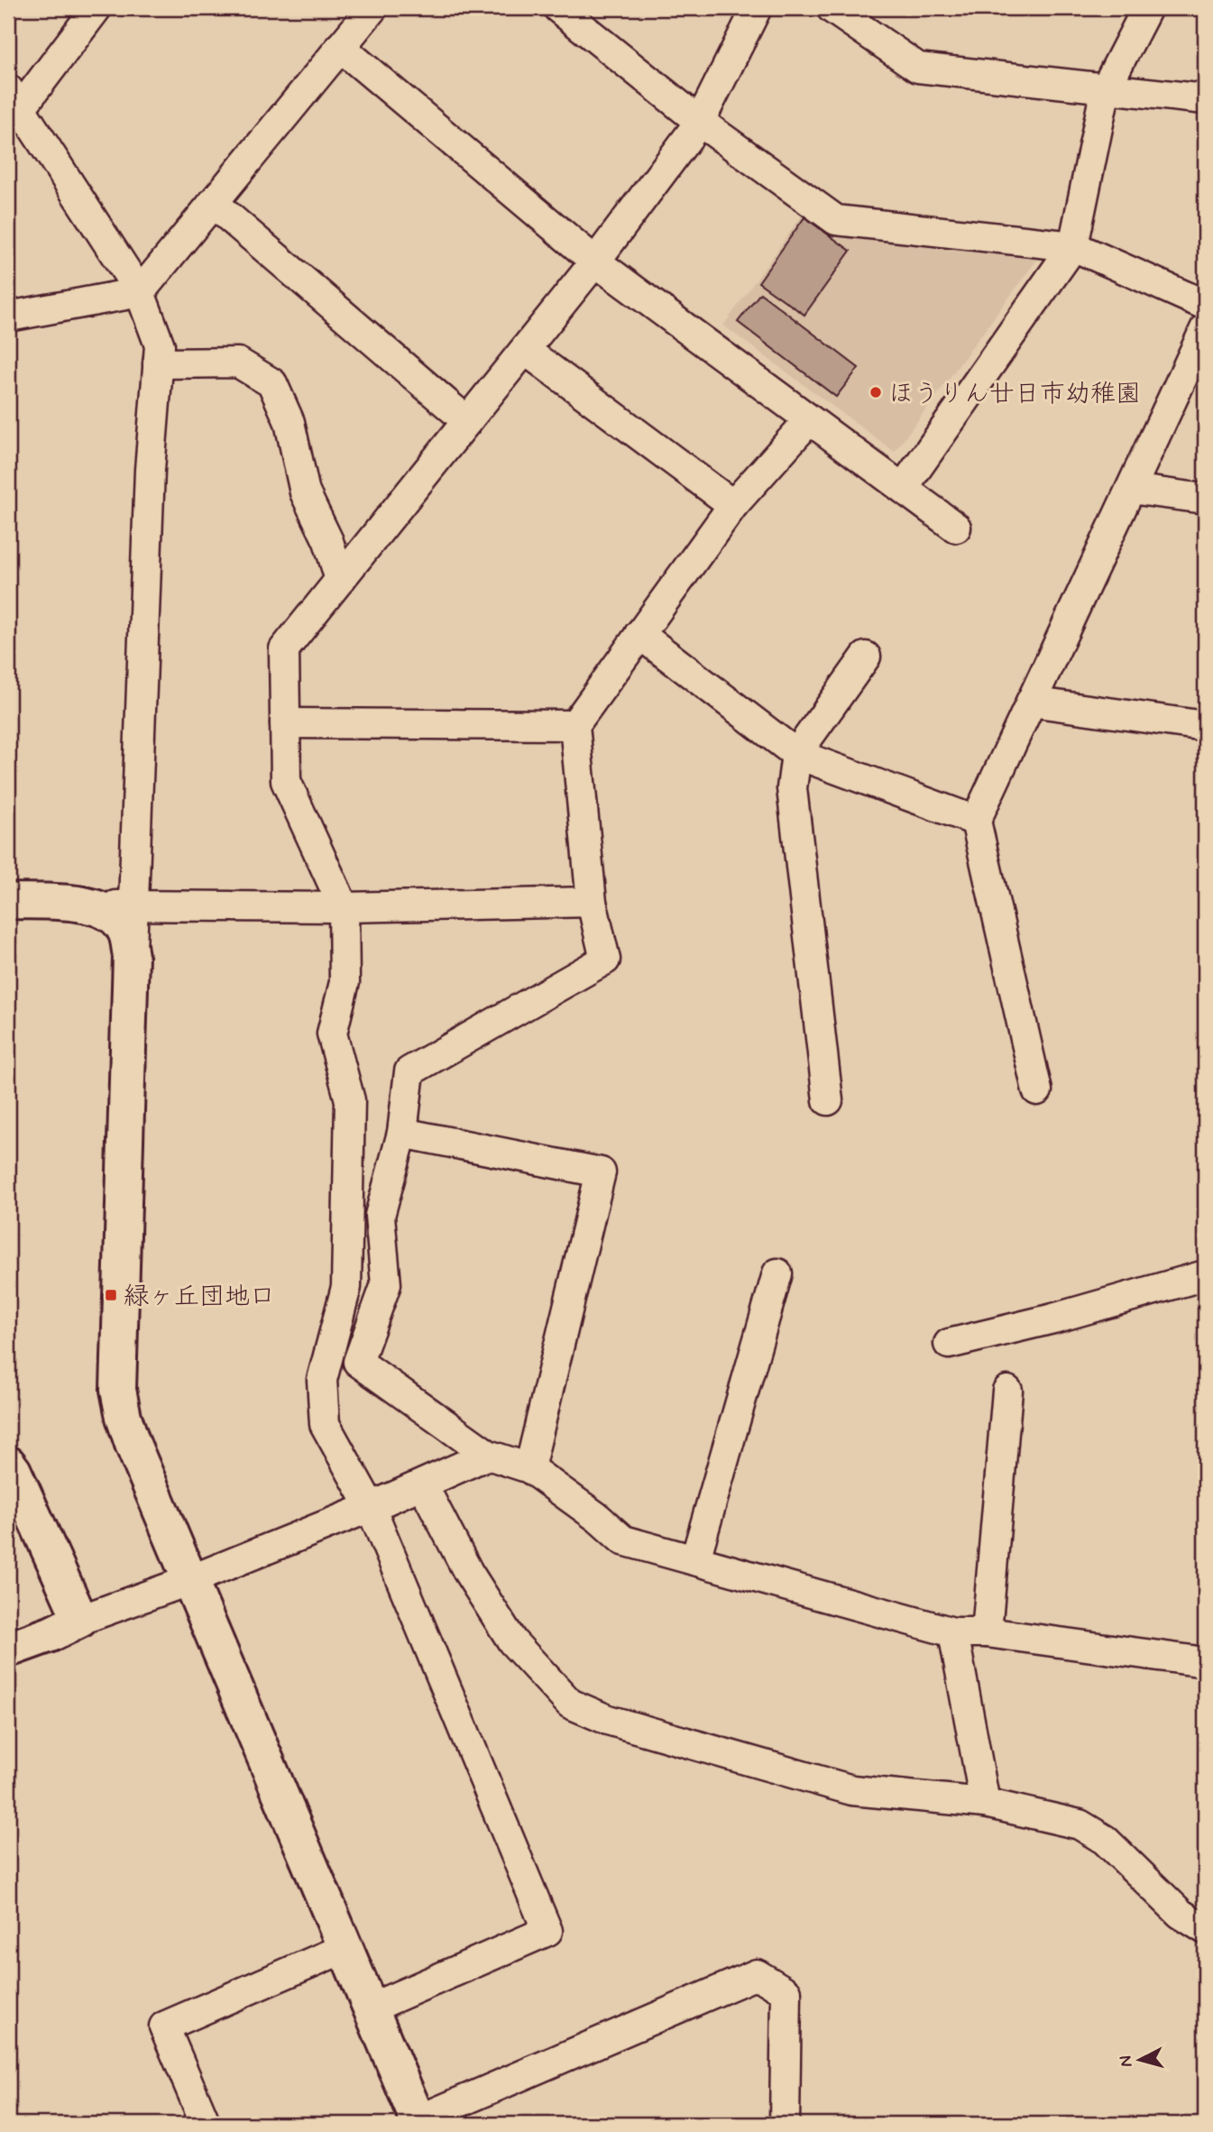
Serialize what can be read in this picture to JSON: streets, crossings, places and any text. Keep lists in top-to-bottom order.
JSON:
{
  "places": {
    "other": ["ほうりん廿日市幼稚園"],
    "transit": ["緑ヶ丘団地口"]
  },
  "north": "left"
}
